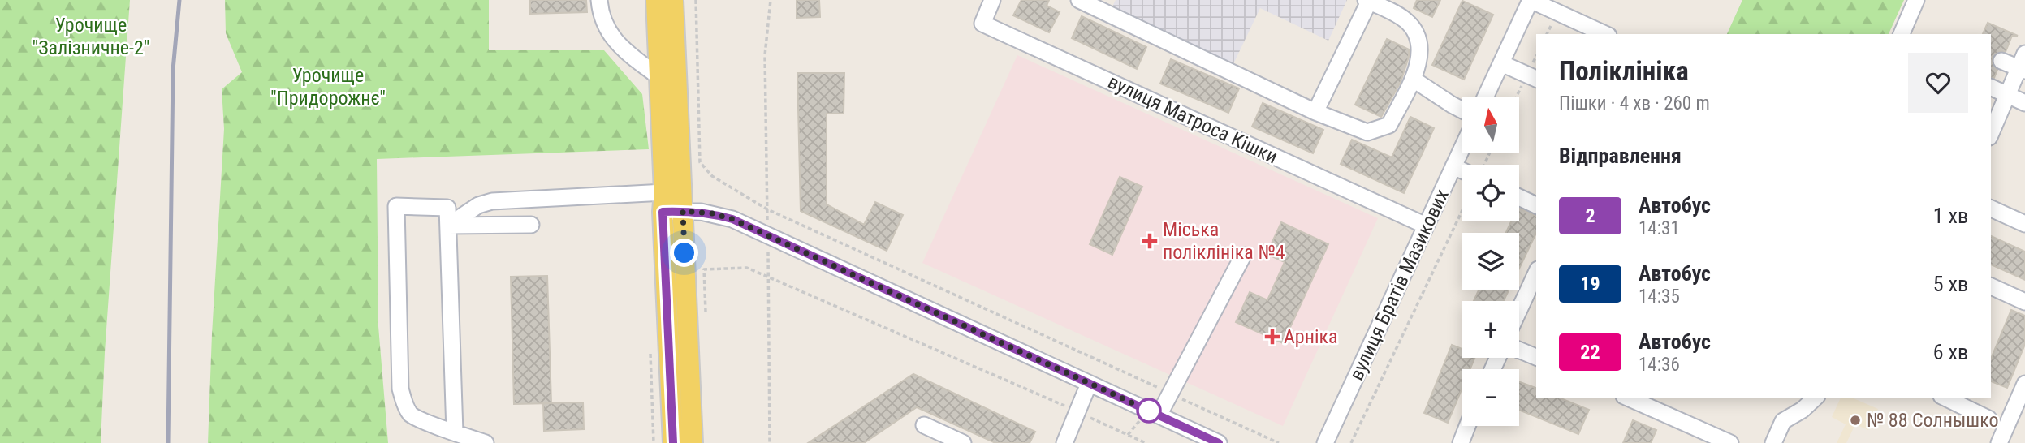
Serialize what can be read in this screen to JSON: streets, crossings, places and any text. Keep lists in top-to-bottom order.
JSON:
{
  "streets": {
    "street": ["вулиця Матроса Кішки", "вулиця Братів Мазикових"]
  },
  "crossings": [
    ["вулиця Матроса Кішки", "вулиця Братів Мазикових"]
  ],
  "parks": ["Урочище \"Залізничне-2\"", "Урочище \"Придорожнє\""],
  "places": {
    "health": ["Міська поліклініка №4", "Арніка"],
    "other": ["№ 88 Солнышко"]
  },
  "lines": ["bus line 2"],
  "north": "top",
  "page": {
    "heading": [
      ["Поліклініка", "Пішки · 4 хв · 260 m"],
      "Відправлення"
    ],
    "map_buttons": ["+", "−"],
    "list": [
      {
        "mark": "2",
        "name": "Автобус",
        "note": "14:31",
        "value": "1 хв"
      },
      {
        "mark": "19",
        "name": "Автобус",
        "note": "14:35",
        "value": "5 хв"
      },
      {
        "mark": "22",
        "name": "Автобус",
        "note": "14:36",
        "value": "6 хв"
      }
    ]
  }
}
